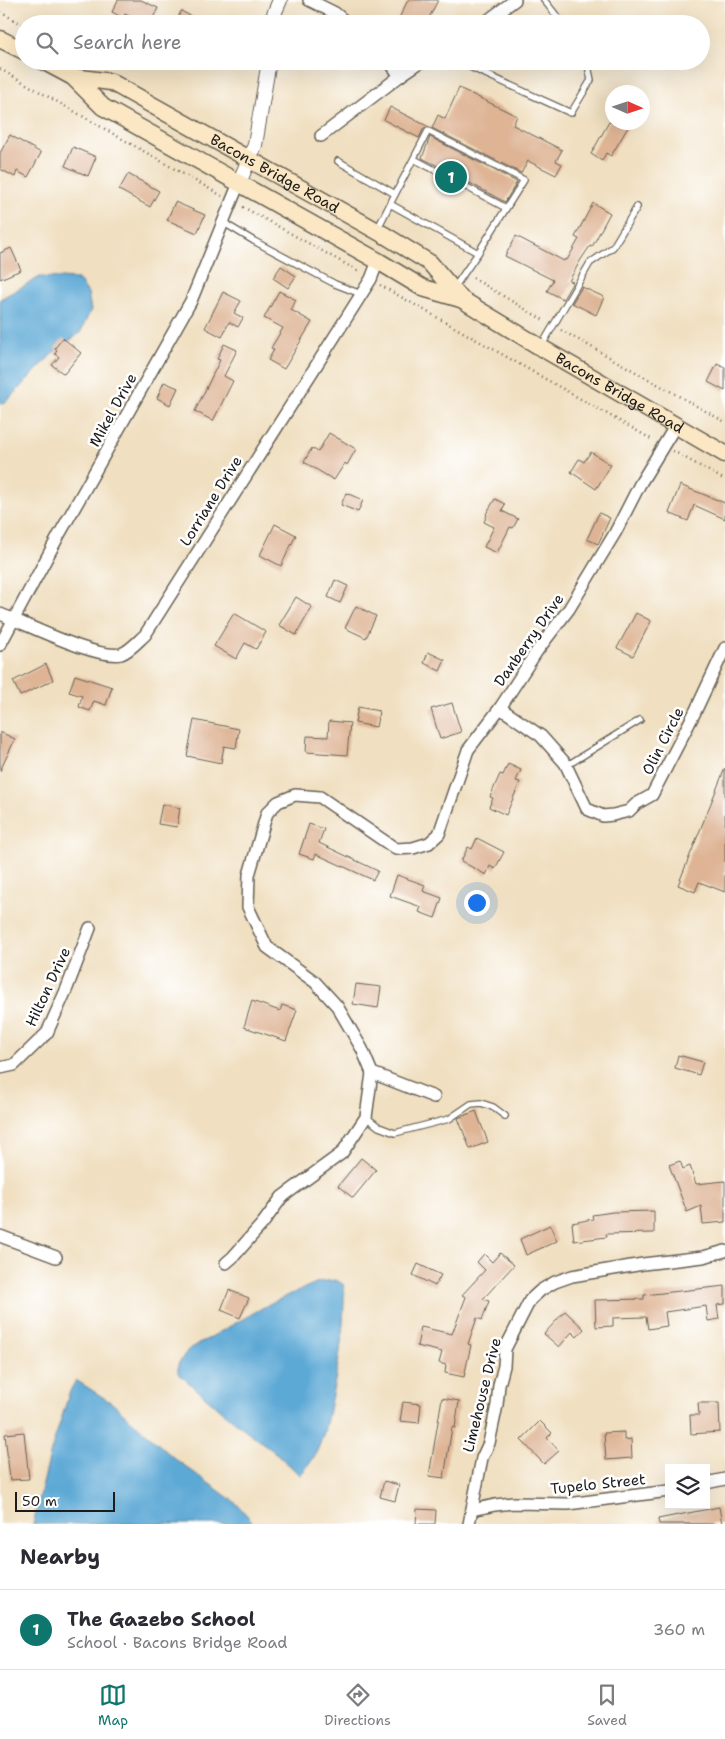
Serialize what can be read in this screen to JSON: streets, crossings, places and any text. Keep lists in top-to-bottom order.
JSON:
{
  "streets": {
    "main road": ["Bacons Bridge Road"],
    "street": [
      "Mikel Drive",
      "Lorriane Drive",
      "Danberry Drive",
      "Olin Circle",
      "Hilton Drive",
      "Limehouse Drive",
      "Tupelo Street"
    ]
  },
  "crossings": [
    ["Bacons Bridge Road", "Mikel Drive"],
    ["Bacons Bridge Road", "Lorriane Drive"],
    ["Bacons Bridge Road", "Danberry Drive"],
    ["Mikel Drive", "Lorriane Drive"],
    ["Danberry Drive", "Olin Circle"],
    ["Limehouse Drive", "Tupelo Street"]
  ],
  "scale_bar": "50 m",
  "north": "right",
  "page": {
    "search": "Search here",
    "pins": "1",
    "scale": "50 m",
    "heading": "Nearby",
    "list": [
      {
        "mark": "1",
        "name": "The Gazebo School",
        "note": "School · Bacons Bridge Road",
        "value": "360 m"
      }
    ],
    "nav": ["Map", "Directions", "Saved"]
  }
}
